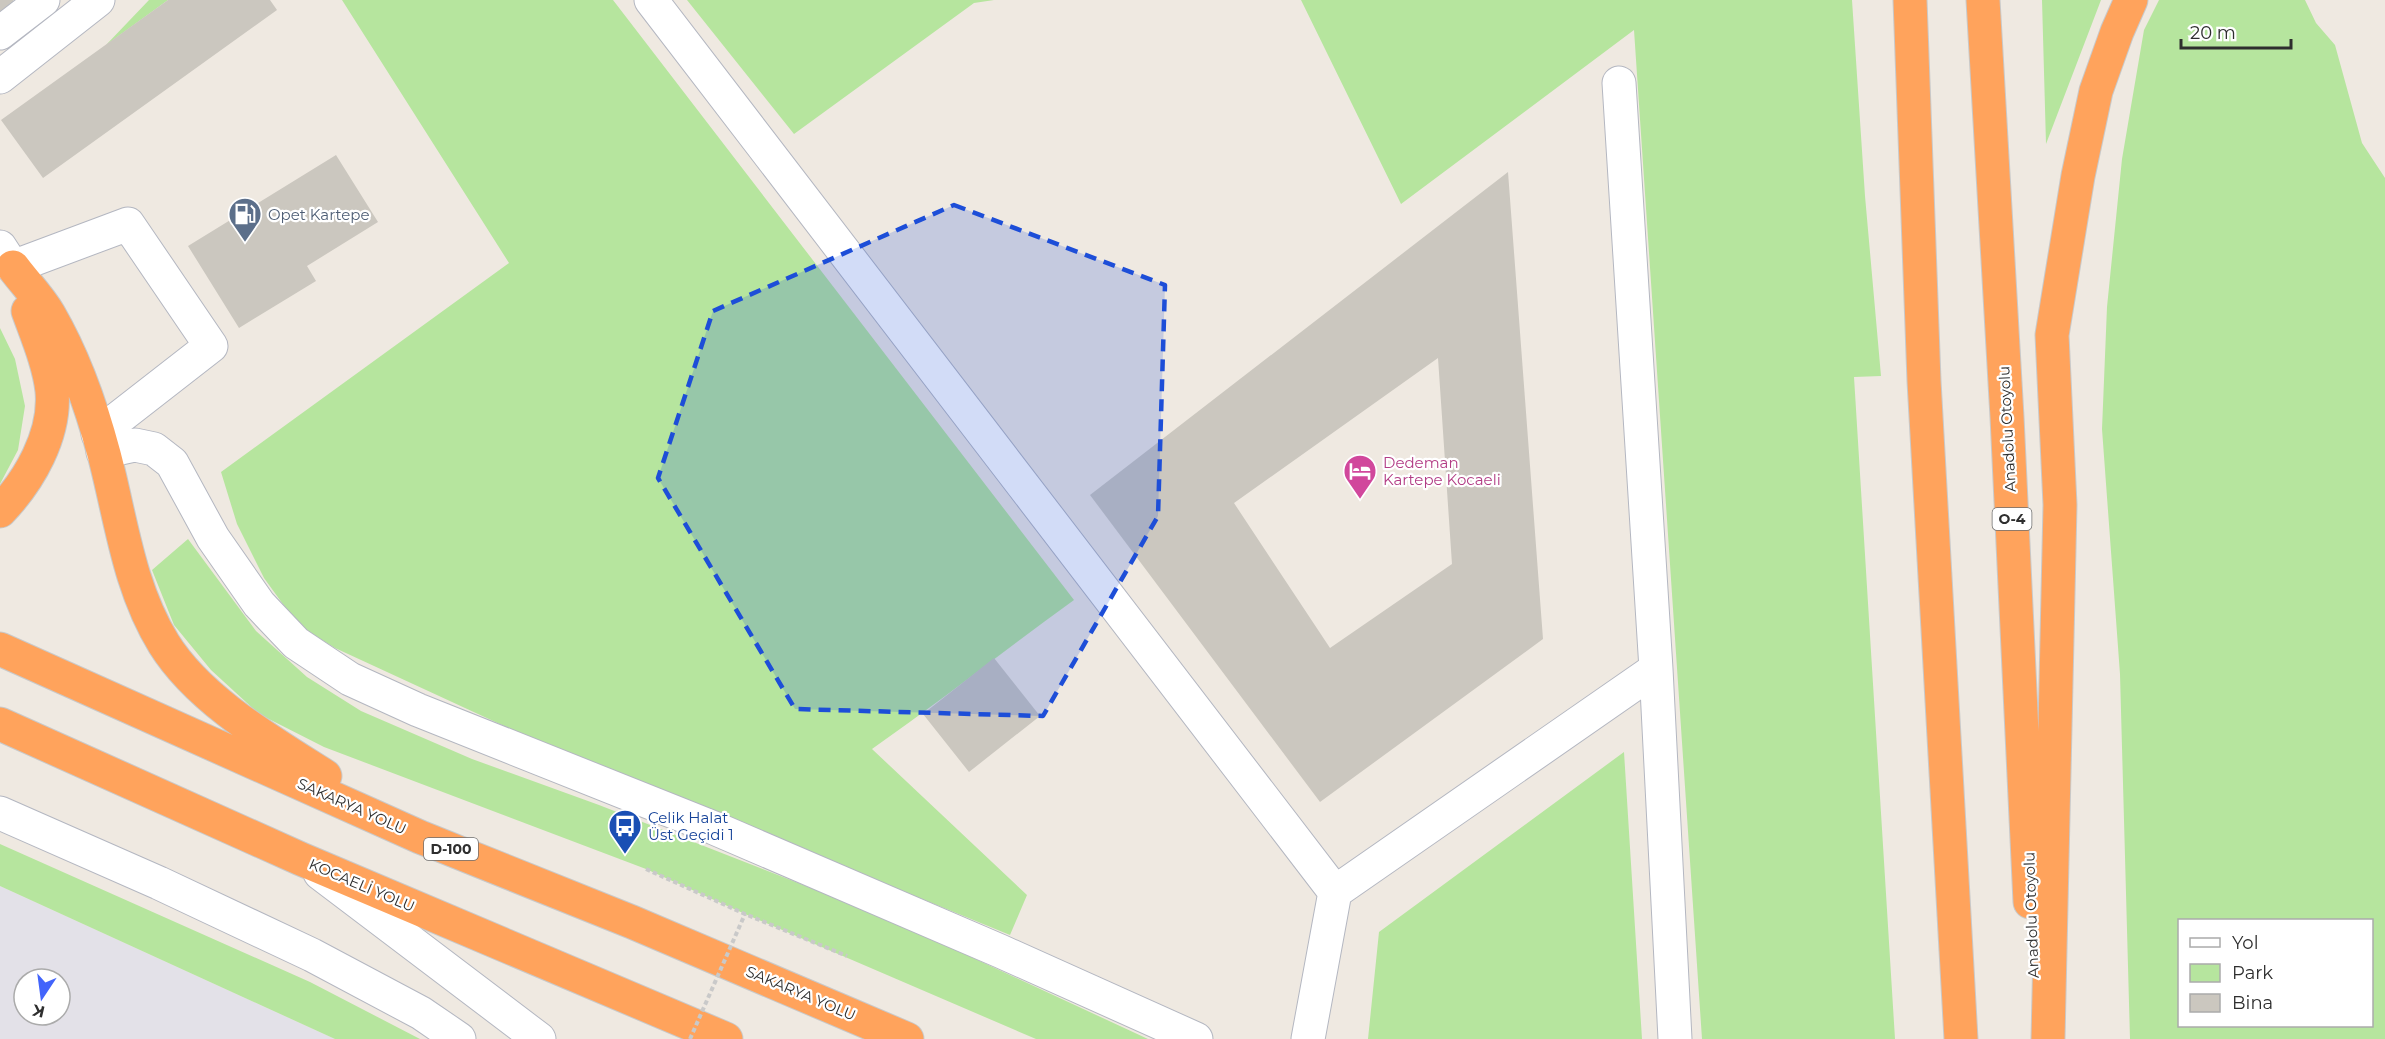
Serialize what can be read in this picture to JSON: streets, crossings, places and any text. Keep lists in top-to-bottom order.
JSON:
{
  "streets": {
    "highway": [
      "Anadolu Otoyolu",
      "O-4",
      "SAKARYA YOLU",
      "D-100",
      "KOCAELİ YOLU"
    ]
  },
  "places": {
    "fuel station": ["Opet Kartepe"],
    "hotel": ["Dedeman Kartepe Kocaeli"],
    "bus stop": ["Çelik Halat Üst Geçidi 1"]
  },
  "legend": ["Yol", "Park", "Bina"],
  "scale_bar": "20 m",
  "north": "bottom"
}
